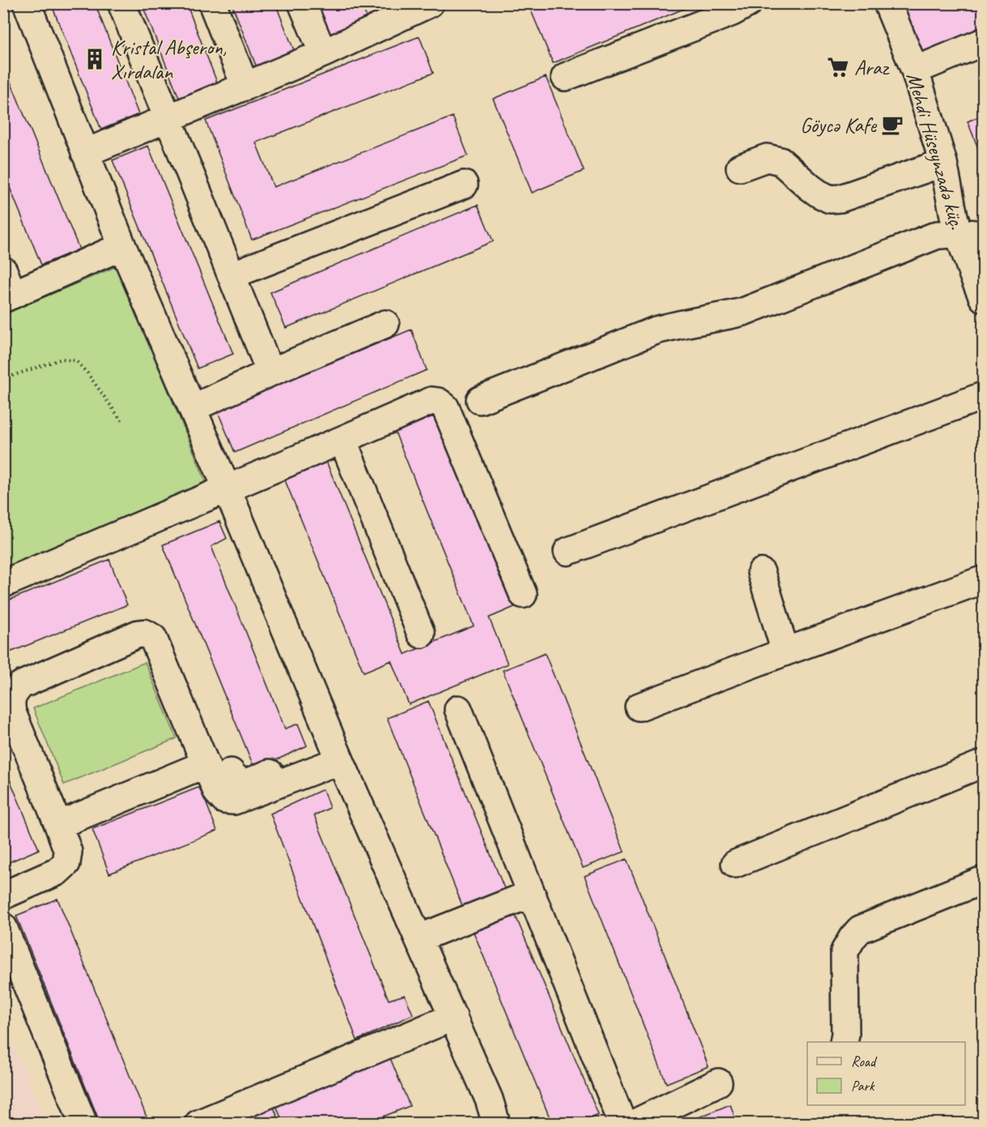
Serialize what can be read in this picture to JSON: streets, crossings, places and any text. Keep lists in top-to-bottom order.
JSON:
{
  "streets": {
    "street": ["Mehdi Hüseynzadə küç."]
  },
  "places": {
    "building": ["Kristal Abşeron, Xırdalan"],
    "supermarket": ["Araz"],
    "cafe": ["Göycə Kafe"]
  },
  "legend": ["Road", "Park"]
}
